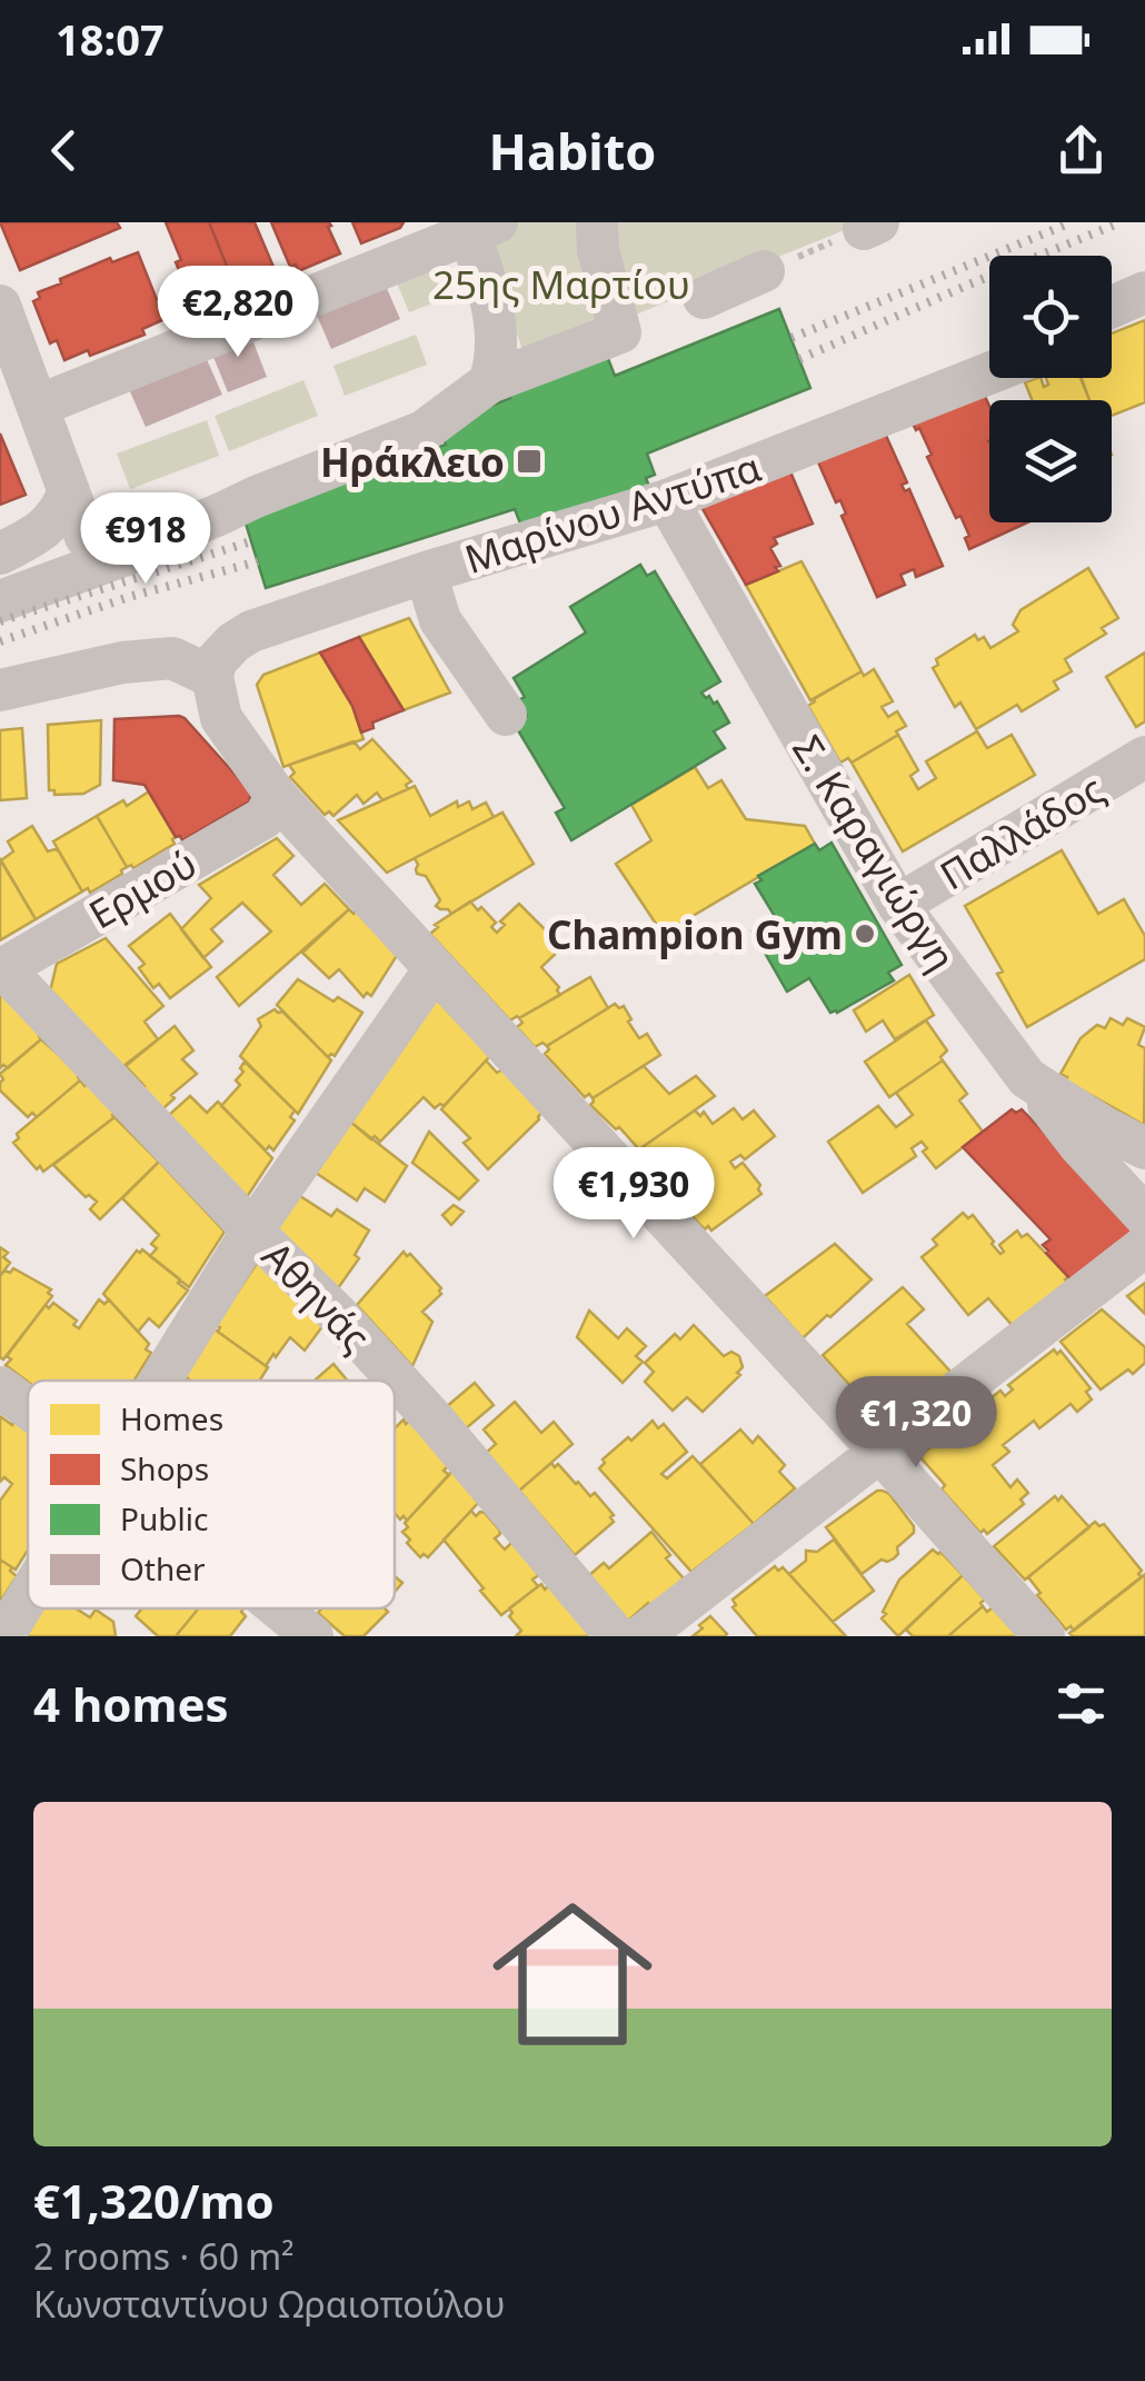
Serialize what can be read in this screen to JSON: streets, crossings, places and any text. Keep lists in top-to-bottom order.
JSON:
{
  "streets": {
    "street": [
      "Μαρίνου Αντύπα",
      "Παλλάδος",
      "Σ. Καραγιώργη",
      "Ερμού",
      "Αθηνάς"
    ]
  },
  "crossings": [
    ["Μαρίνου Αντύπα", "Σ. Καραγιώργη"],
    ["Παλλάδος", "Σ. Καραγιώργη"],
    ["Ερμού", "Αθηνάς"]
  ],
  "parks": ["25ης Μαρτίου"],
  "places": {
    "transit": ["Ηράκλειο"],
    "other": ["Champion Gym"]
  },
  "legend": [
    "Homes",
    "Shops",
    "Public",
    "Other"
  ],
  "page": {
    "status": "18:07",
    "header": "Habito",
    "price": [
      "€2,820",
      "€918",
      "€1,930",
      "€1,320"
    ],
    "heading": "4 homes",
    "list": [
      {
        "name": "€1,320/mo",
        "note": "2 rooms · 60 m² · Κωνσταντίνου Ωραιοπούλου"
      }
    ]
  }
}
